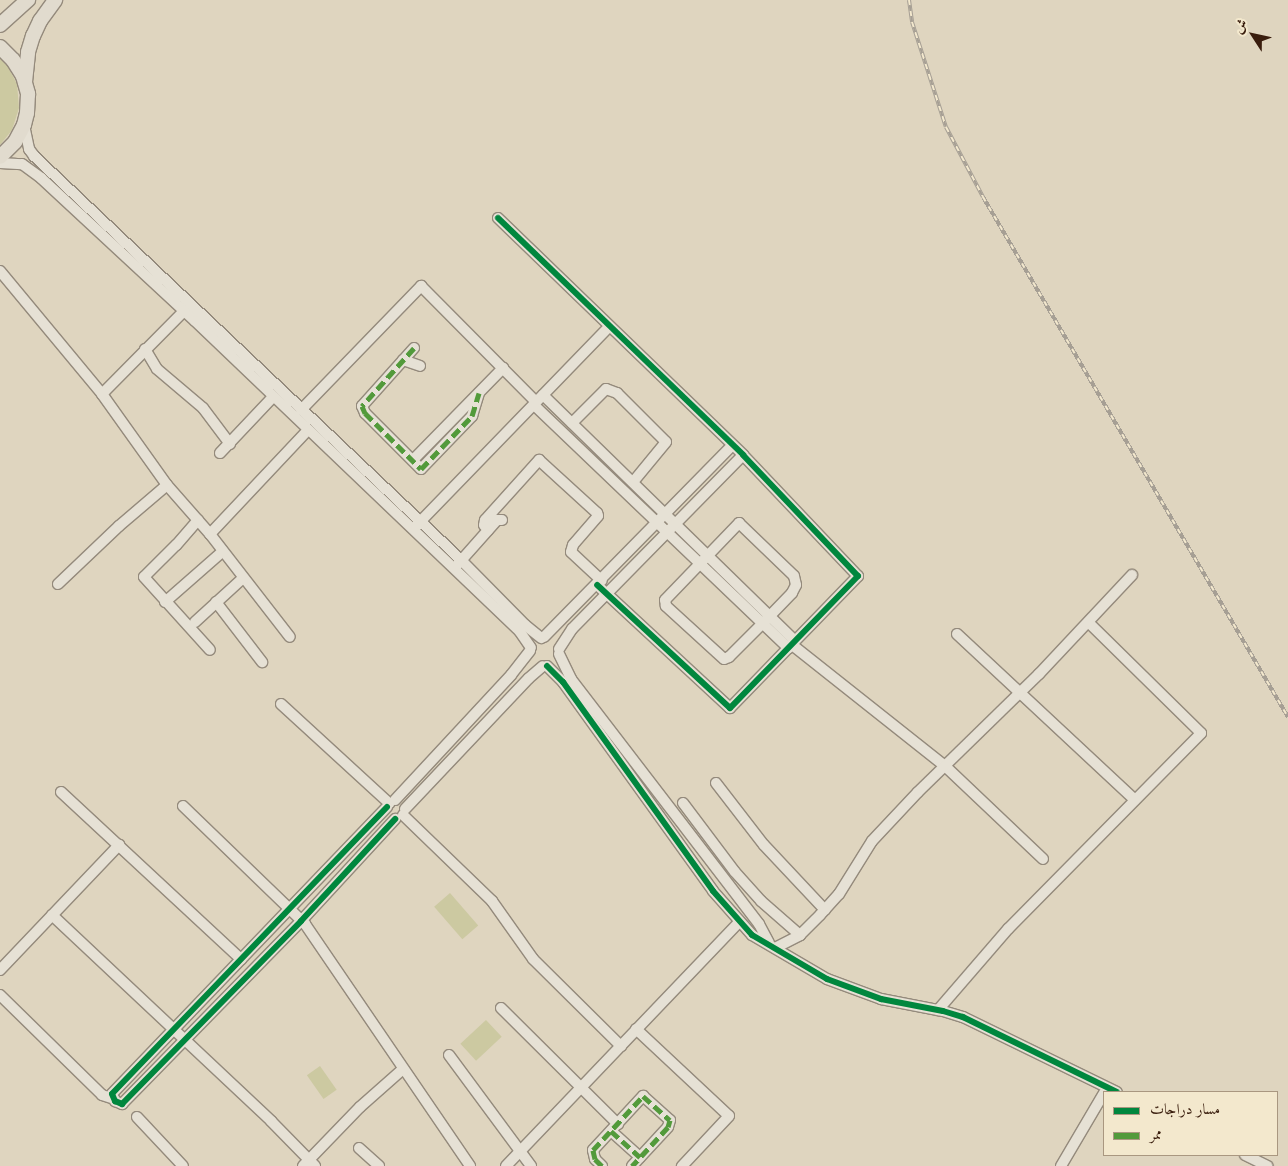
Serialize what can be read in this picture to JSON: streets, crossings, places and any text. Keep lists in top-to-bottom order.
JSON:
{
  "legend": ["مسار دراجات", "ممر"],
  "north": "top left"
}
